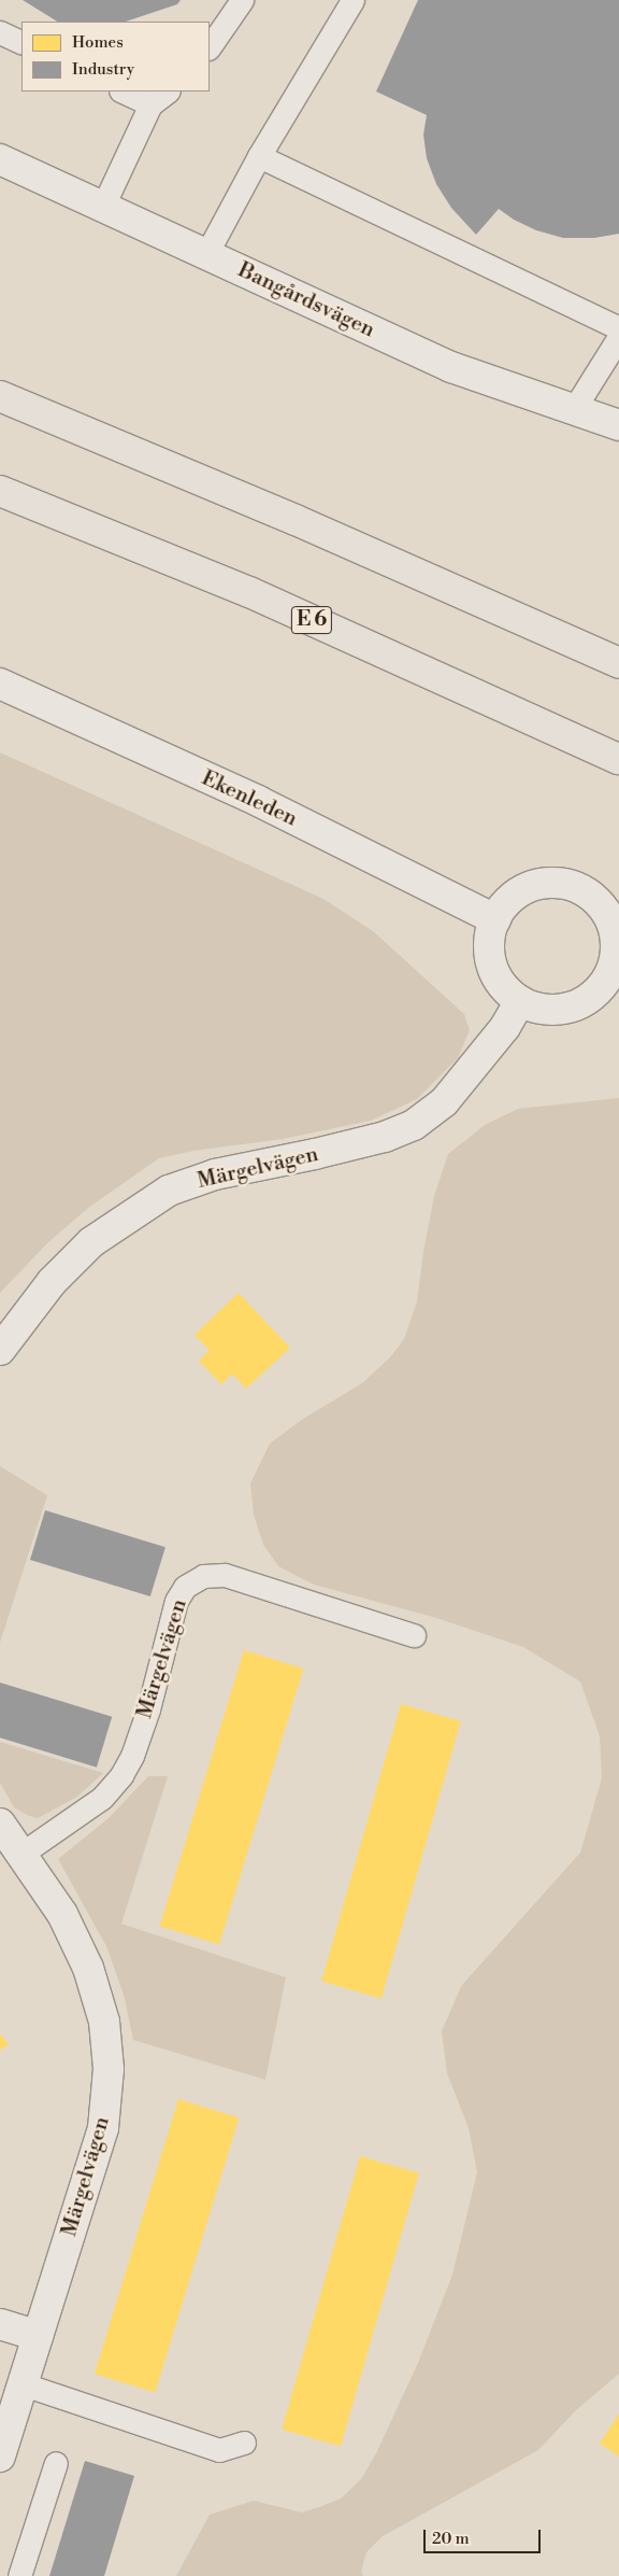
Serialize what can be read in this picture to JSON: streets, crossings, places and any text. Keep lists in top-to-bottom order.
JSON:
{
  "streets": {
    "highway": ["E 6"],
    "street": ["Bangårdsvägen", "Ekenleden", "Märgelvägen"]
  },
  "crossings": [
    ["Ekenleden", "Märgelvägen"]
  ],
  "legend": ["Homes", "Industry"],
  "scale_bar": "20 m"
}
